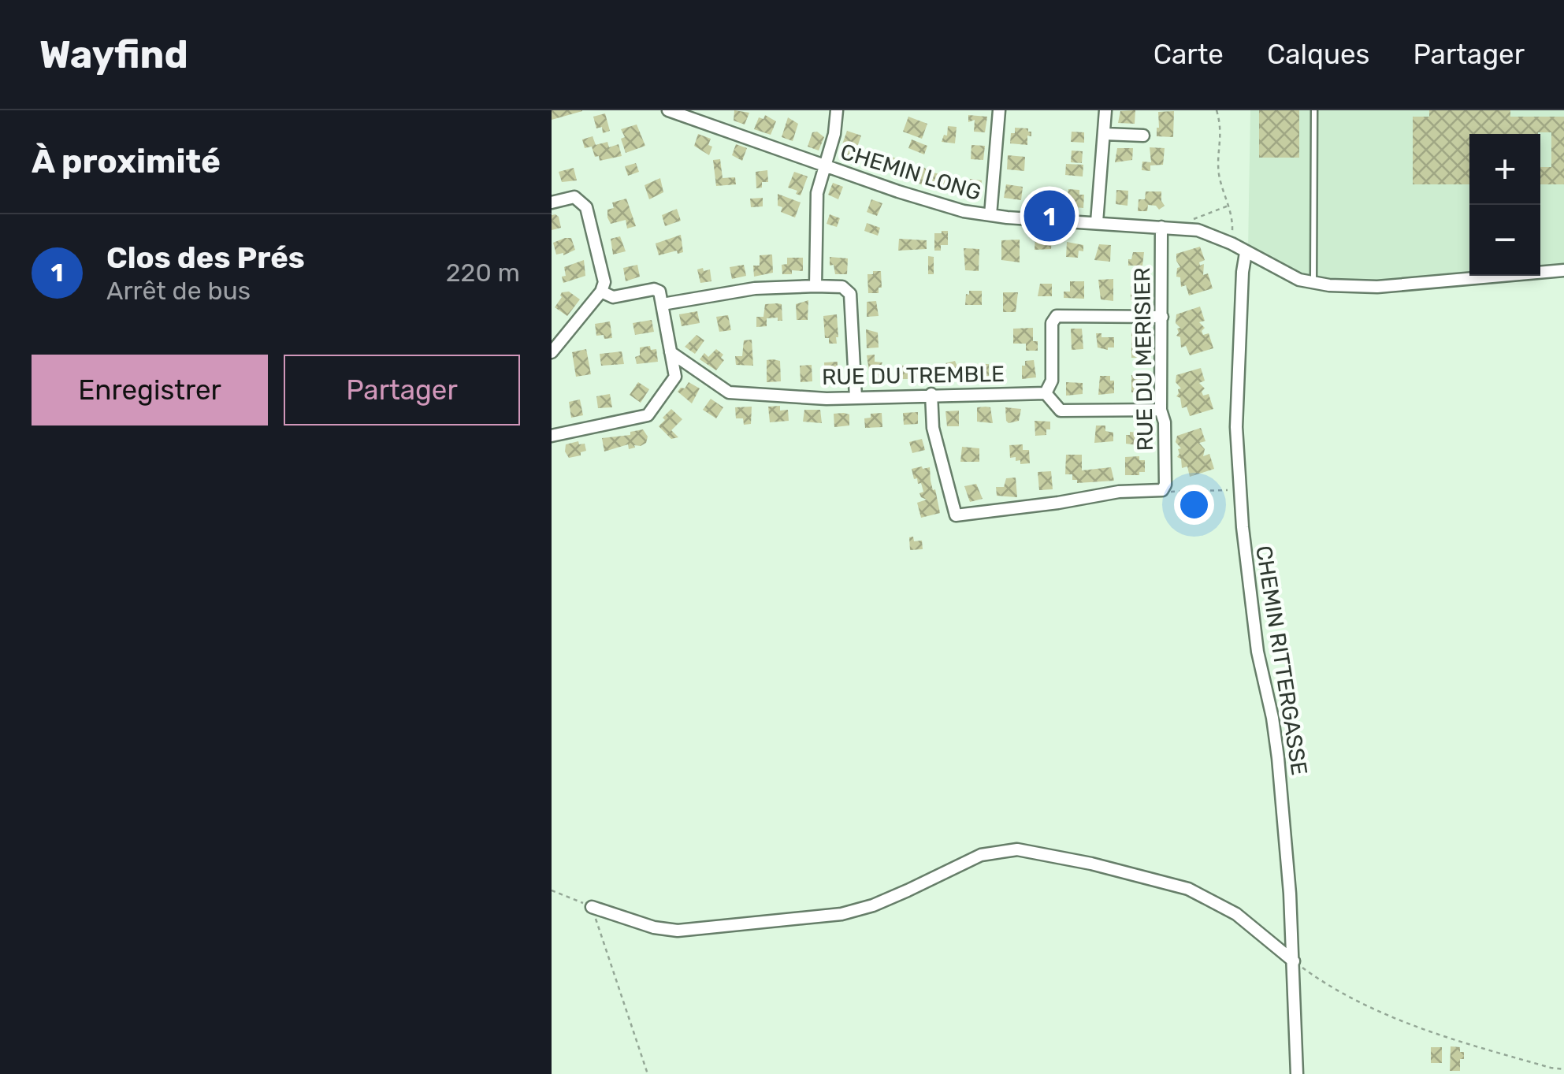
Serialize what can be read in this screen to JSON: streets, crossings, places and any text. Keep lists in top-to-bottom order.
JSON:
{
  "streets": {
    "street": [
      "CHEMIN LONG",
      "RUE DU MERISIER",
      "RUE DU TREMBLE",
      "CHEMIN RITTERGASSE"
    ]
  },
  "crossings": [
    ["CHEMIN LONG", "RUE DU MERISIER"],
    ["CHEMIN LONG", "CHEMIN RITTERGASSE"],
    ["RUE DU MERISIER", "RUE DU TREMBLE"]
  ],
  "page": {
    "header": "Wayfind",
    "nav": ["Carte", "Calques", "Partager"],
    "heading": "À proximité",
    "map_buttons": ["+", "−"],
    "pins": "1",
    "list": [
      {
        "mark": "1",
        "name": "Clos des Prés",
        "note": "Arrêt de bus",
        "value": "220 m"
      }
    ],
    "buttons": ["Enregistrer", "Partager"]
  }
}
